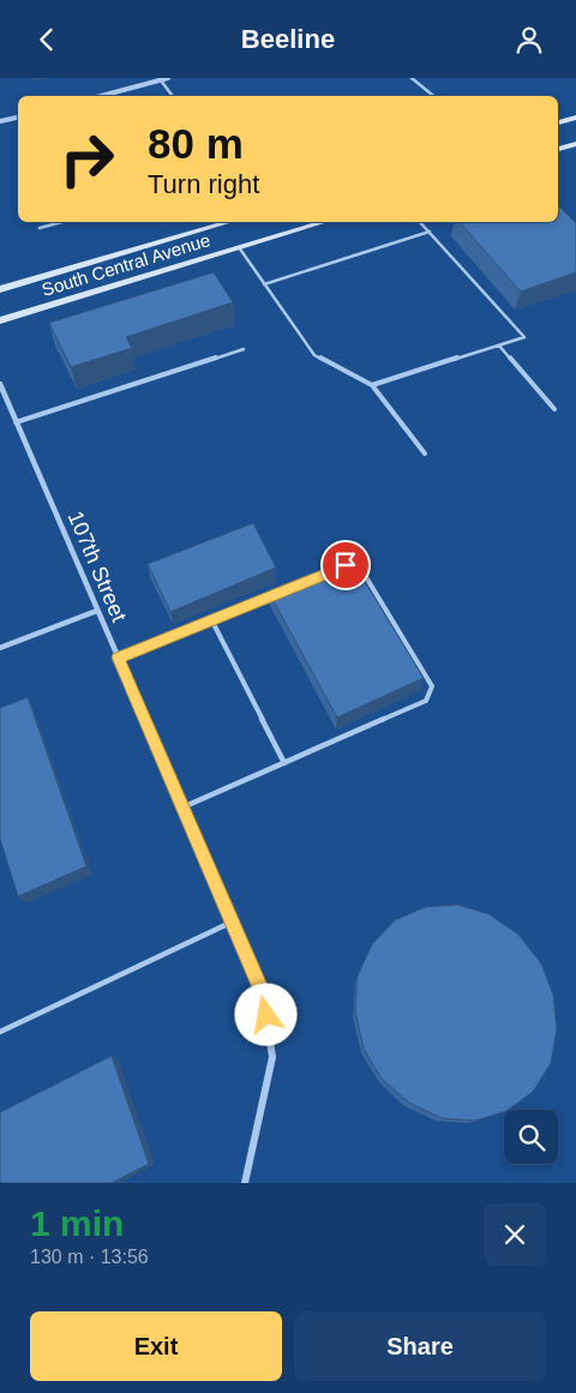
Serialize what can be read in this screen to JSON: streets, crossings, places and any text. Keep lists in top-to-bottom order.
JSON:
{
  "streets": {
    "street": ["South Central Avenue", "107th Street"]
  },
  "page": {
    "header": "Beeline",
    "turn": ["80 m", "Turn right"],
    "heading": ["1 min", "130 m · 13:56"],
    "buttons": ["Exit", "Share"]
  }
}
